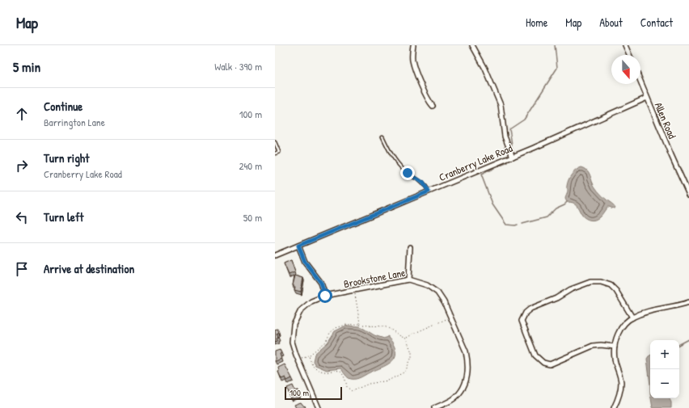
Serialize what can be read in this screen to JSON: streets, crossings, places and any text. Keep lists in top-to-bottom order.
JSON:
{
  "streets": {
    "street": ["Allen Road", "Cranberry Lake Road", "Brookstone Lane"]
  },
  "crossings": [
    ["Allen Road", "Cranberry Lake Road"]
  ],
  "scale_bar": "100 m",
  "north": "bottom",
  "page": {
    "header": "Map",
    "nav": [
      "Home",
      "Map",
      "About",
      "Contact"
    ],
    "heading": ["5 min", "Walk · 390 m"],
    "list": [
      ["Continue", "Barrington Lane", "100 m"],
      ["Turn right", "Cranberry Lake Road", "240 m"],
      ["Turn left", "50 m"],
      "Arrive at destination"
    ],
    "map_buttons": ["+", "−"],
    "scale": "100 m"
  }
}
